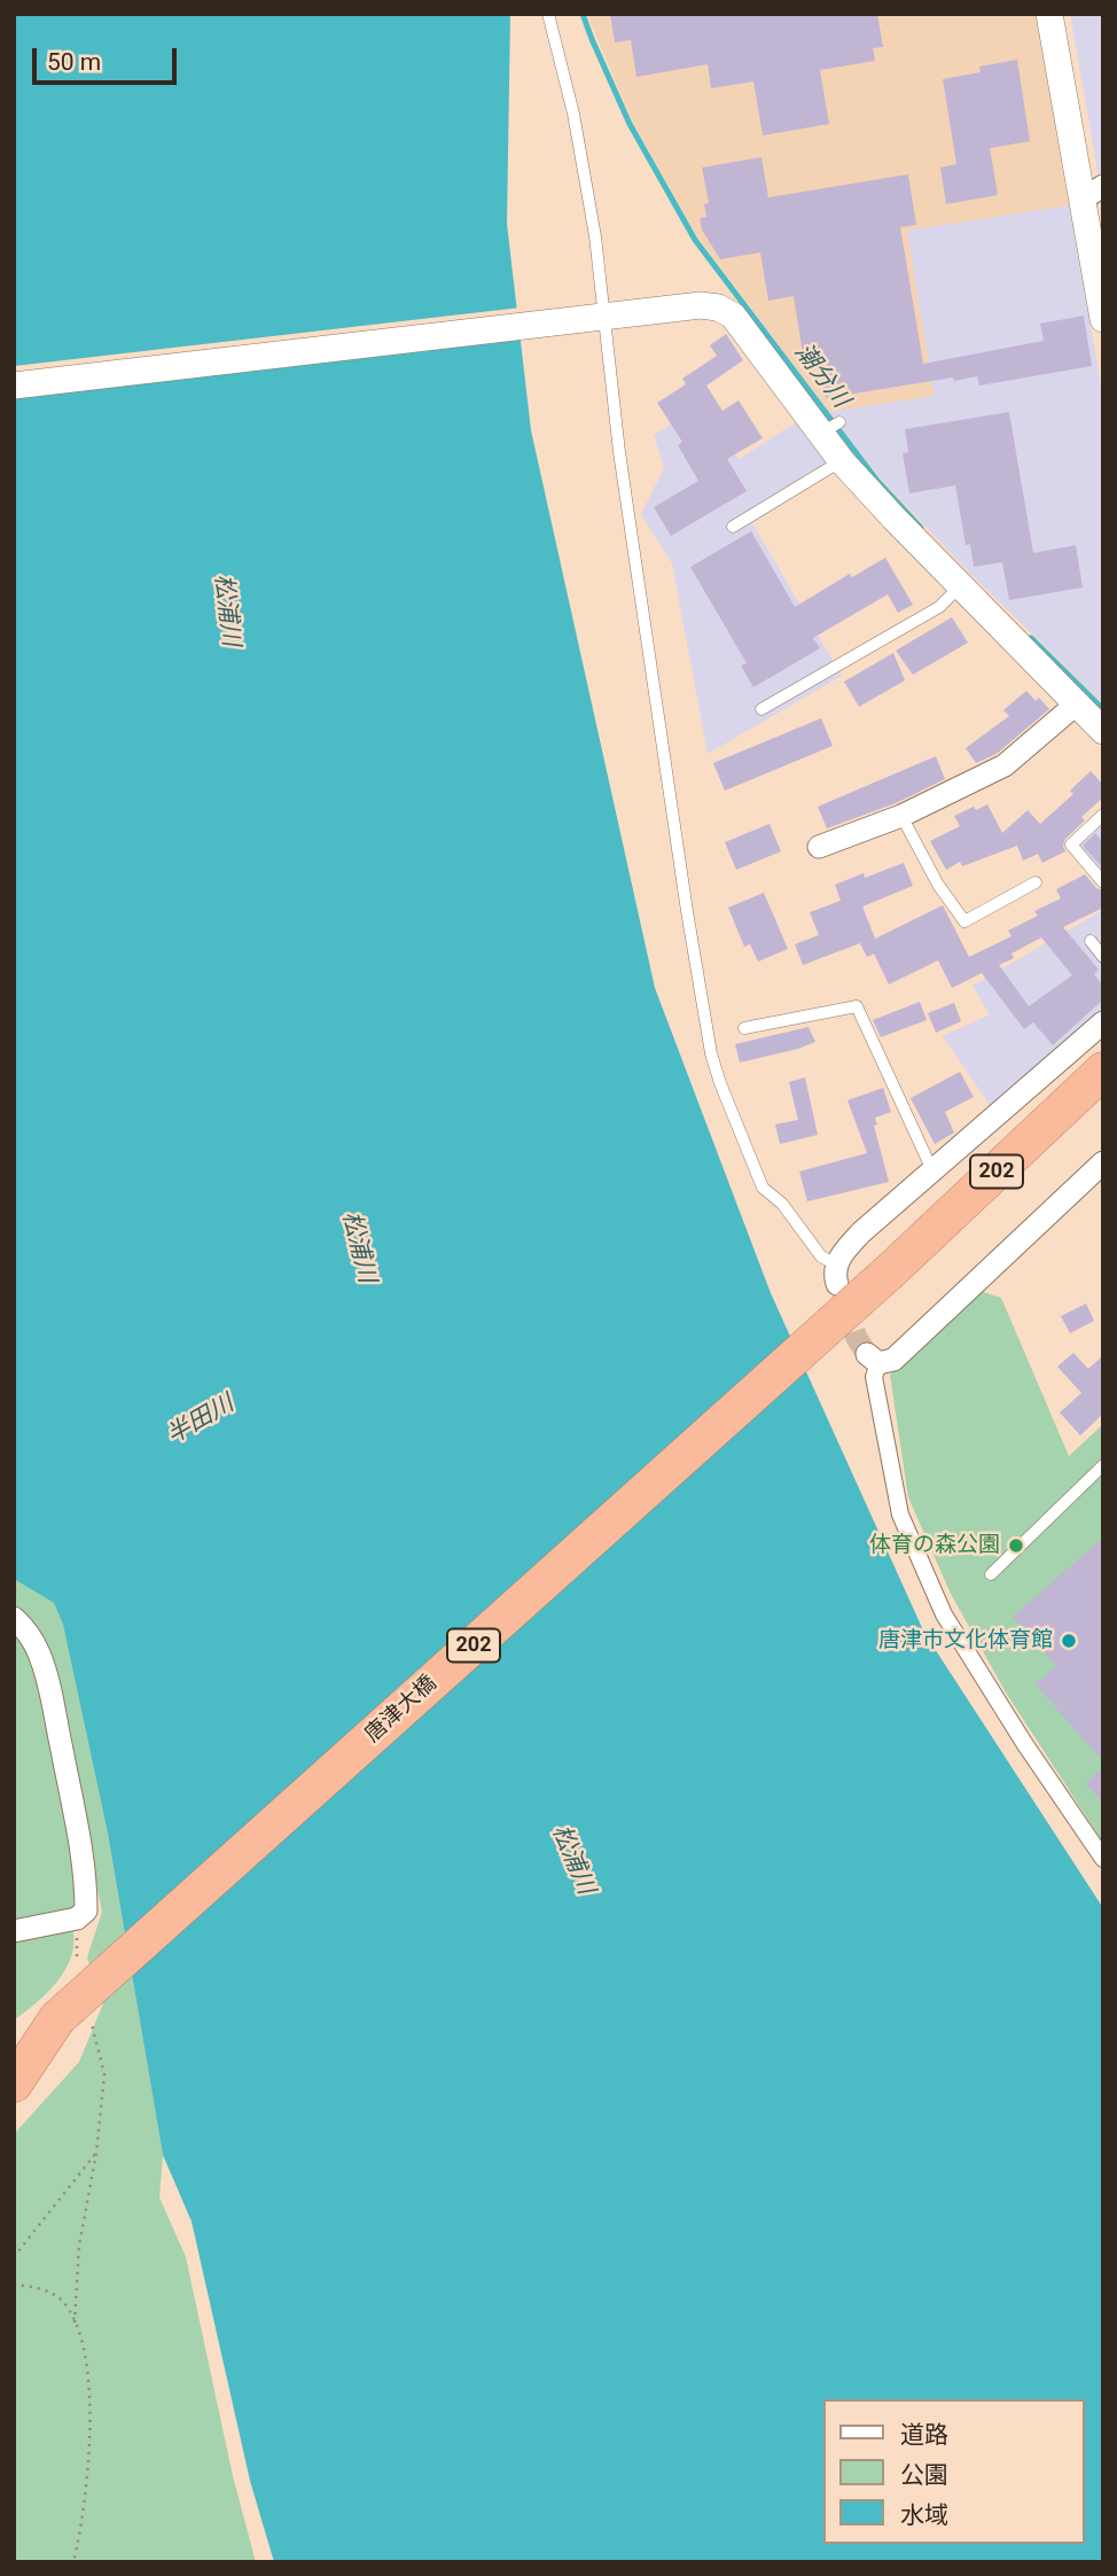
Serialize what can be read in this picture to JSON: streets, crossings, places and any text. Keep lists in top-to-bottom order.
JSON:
{
  "streets": {
    "highway": ["202", "唐津大橋"]
  },
  "crossings": [
    ["202", "唐津大橋"]
  ],
  "water": ["潮分川", "松浦川", "半田川"],
  "places": ["体育の森公園", "唐津市文化体育館"],
  "legend": ["道路", "公園", "水域"],
  "scale_bar": "50 m"
}
